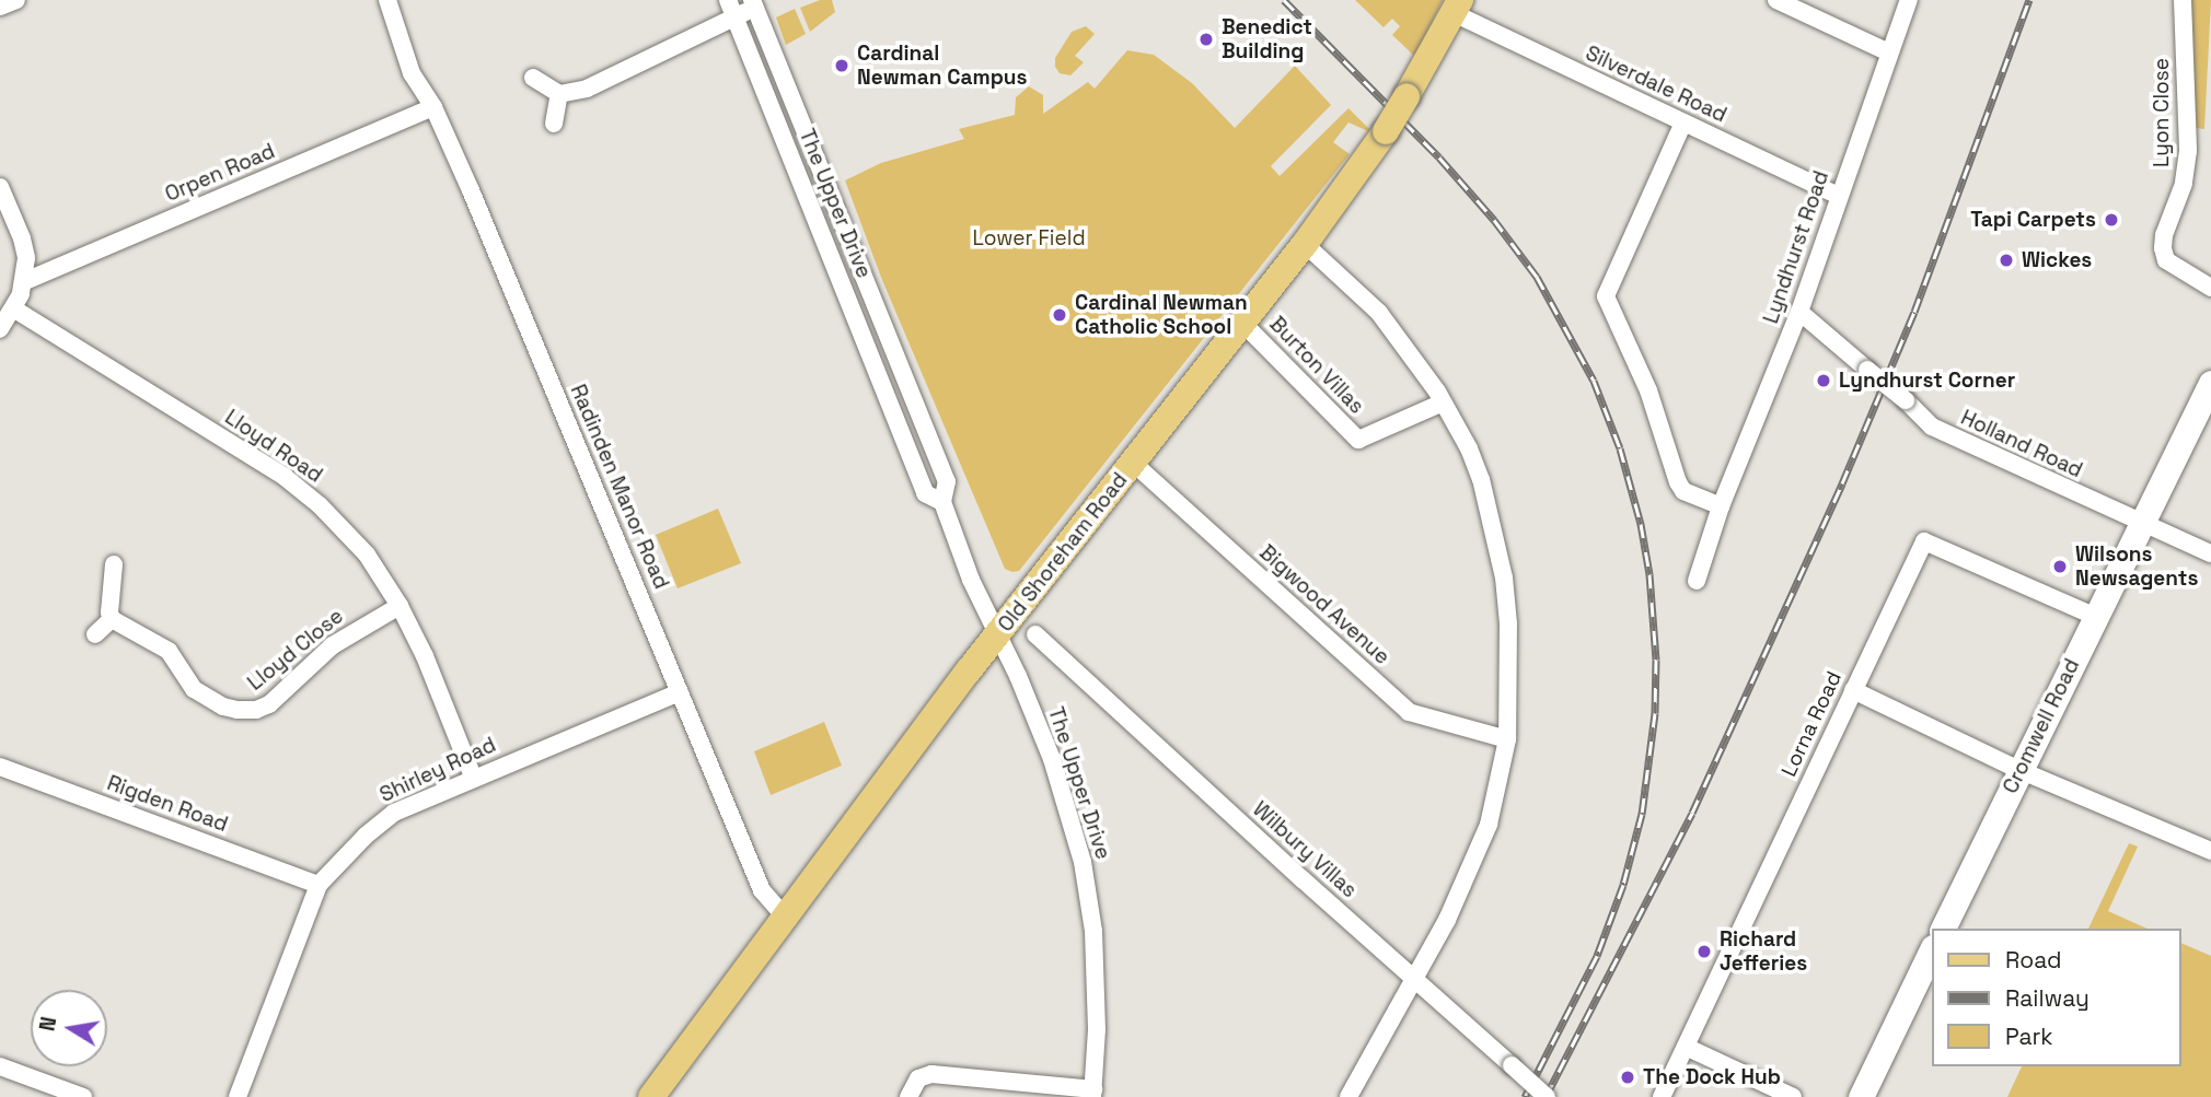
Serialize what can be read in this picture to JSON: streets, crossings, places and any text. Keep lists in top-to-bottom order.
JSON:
{
  "streets": {
    "main road": ["Old Shoreham Road", "Cromwell Road"],
    "street": [
      "Silverdale Road",
      "Lyon Close",
      "Orpen Road",
      "The Upper Drive",
      "Lyndhurst Road",
      "Burton Villas",
      "Holland Road",
      "Lloyd Road",
      "Radinden Manor Road",
      "Bigwood Avenue",
      "Lloyd Close",
      "Lorna Road",
      "Shirley Road",
      "Rigden Road",
      "Wilbury Villas"
    ]
  },
  "crossings": [
    ["Silverdale Road", "Lyndhurst Road"],
    ["Silverdale Road", "Old Shoreham Road"],
    ["Orpen Road", "Radinden Manor Road"],
    ["The Upper Drive", "Old Shoreham Road"],
    ["Lyndhurst Road", "Holland Road"],
    ["Burton Villas", "Old Shoreham Road"],
    ["Holland Road", "Cromwell Road"],
    ["Lloyd Road", "Lloyd Close"],
    ["Lloyd Road", "Shirley Road"],
    ["Radinden Manor Road", "Old Shoreham Road"],
    ["Radinden Manor Road", "Shirley Road"],
    ["Old Shoreham Road", "Bigwood Avenue"],
    ["Lorna Road", "Cromwell Road"],
    ["Shirley Road", "Rigden Road"]
  ],
  "parks": ["Lower Field"],
  "places": [
    "Benedict Building",
    "Cardinal Newman Campus",
    "Tapi Carpets",
    "Wickes",
    "Cardinal Newman Catholic School",
    "Lyndhurst Corner",
    "Wilsons Newsagents",
    "Richard Jefferies",
    "The Dock Hub"
  ],
  "legend": ["Road", "Railway", "Park"],
  "north": "left"
}
